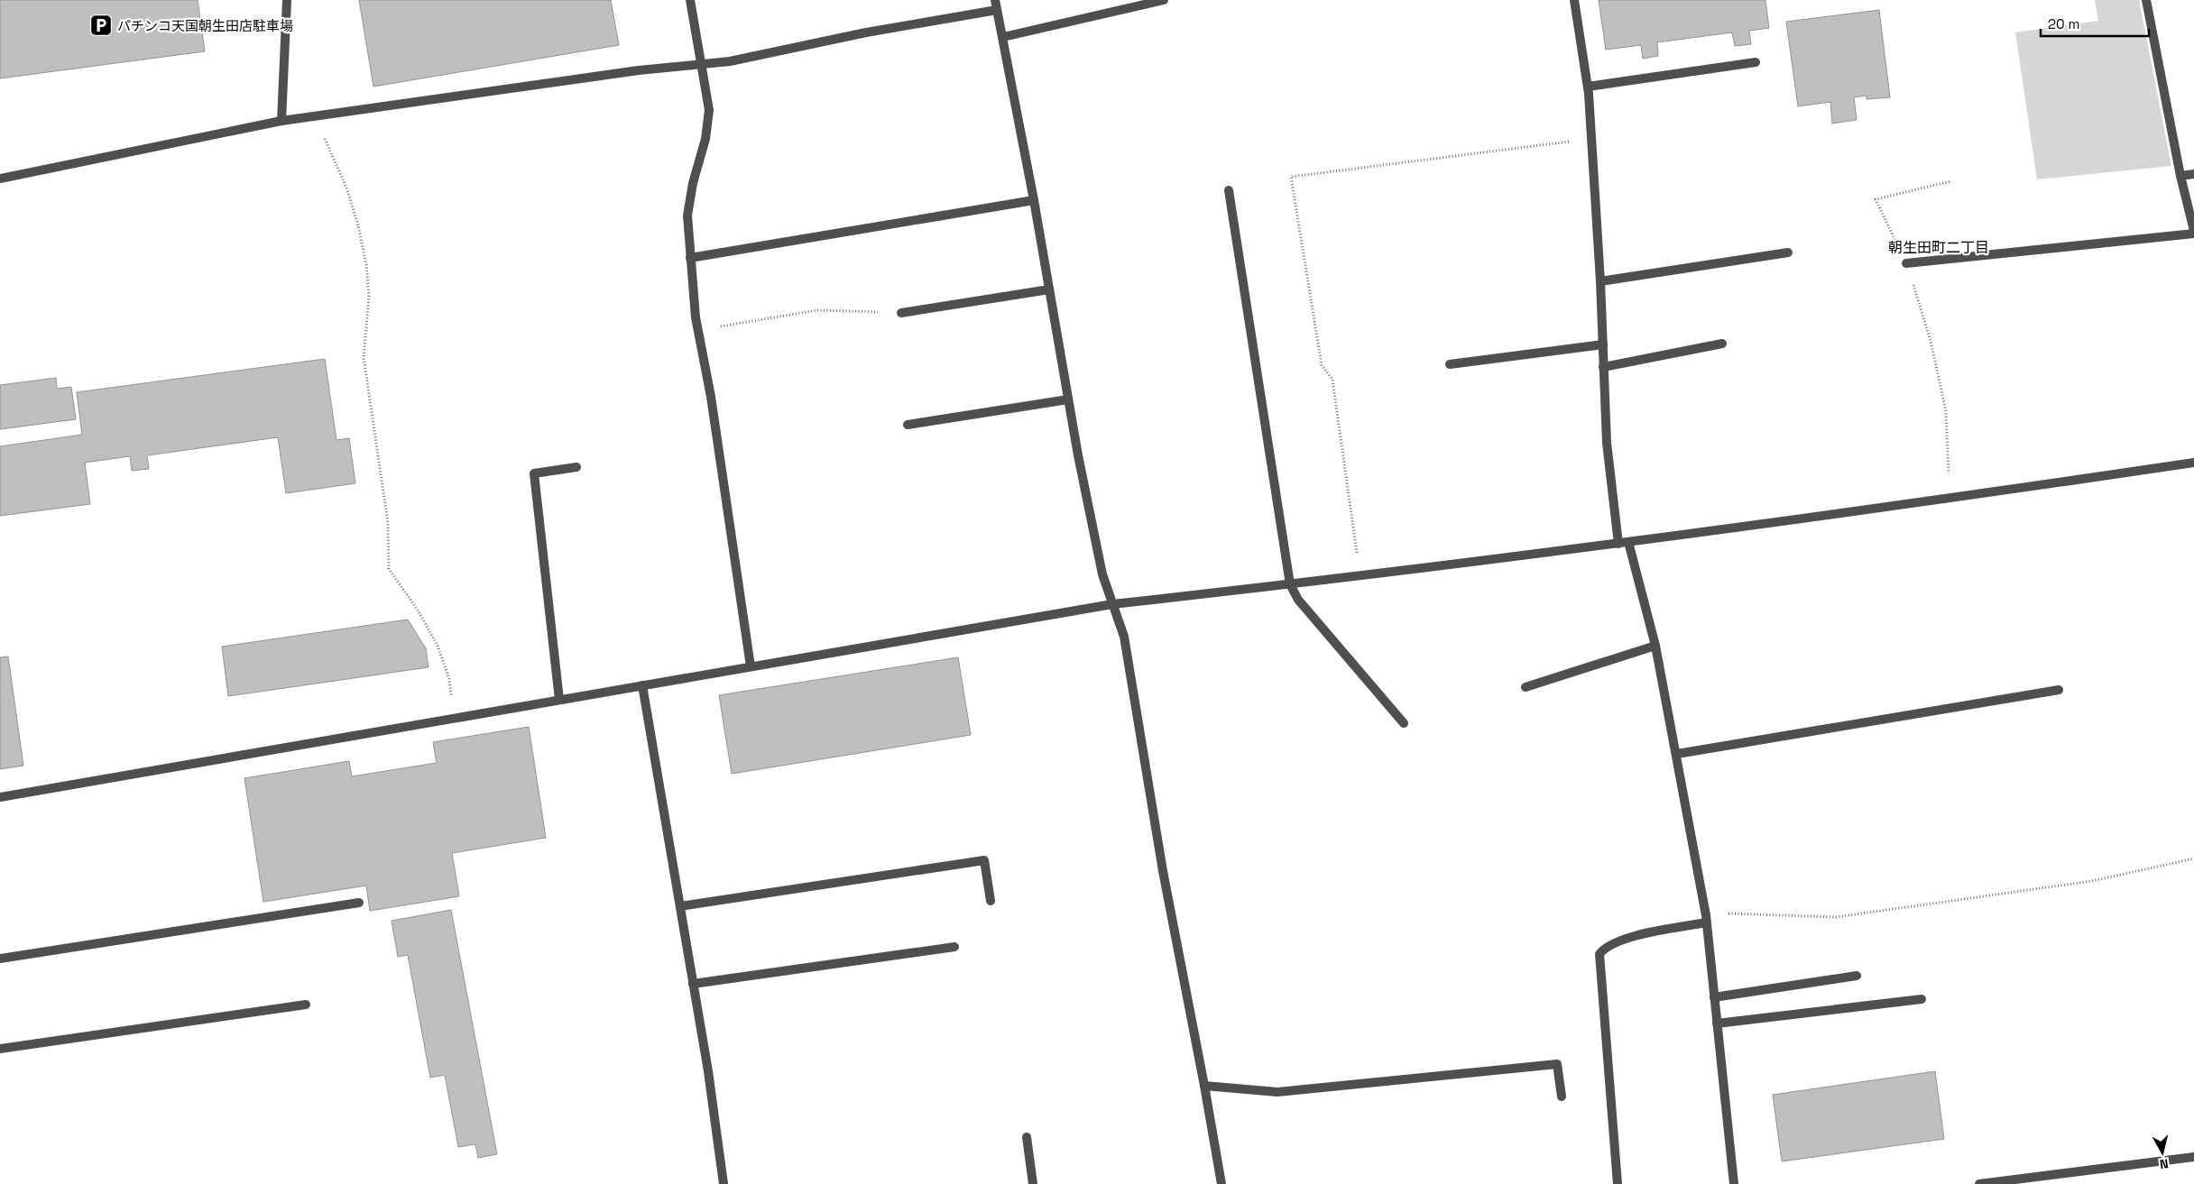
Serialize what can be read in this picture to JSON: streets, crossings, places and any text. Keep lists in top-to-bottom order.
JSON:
{
  "districts": ["朝生田町二丁目"],
  "places": {
    "parking": ["パチンコ天国朝生田店駐車場"]
  },
  "scale_bar": "20 m",
  "north": "bottom"
}
